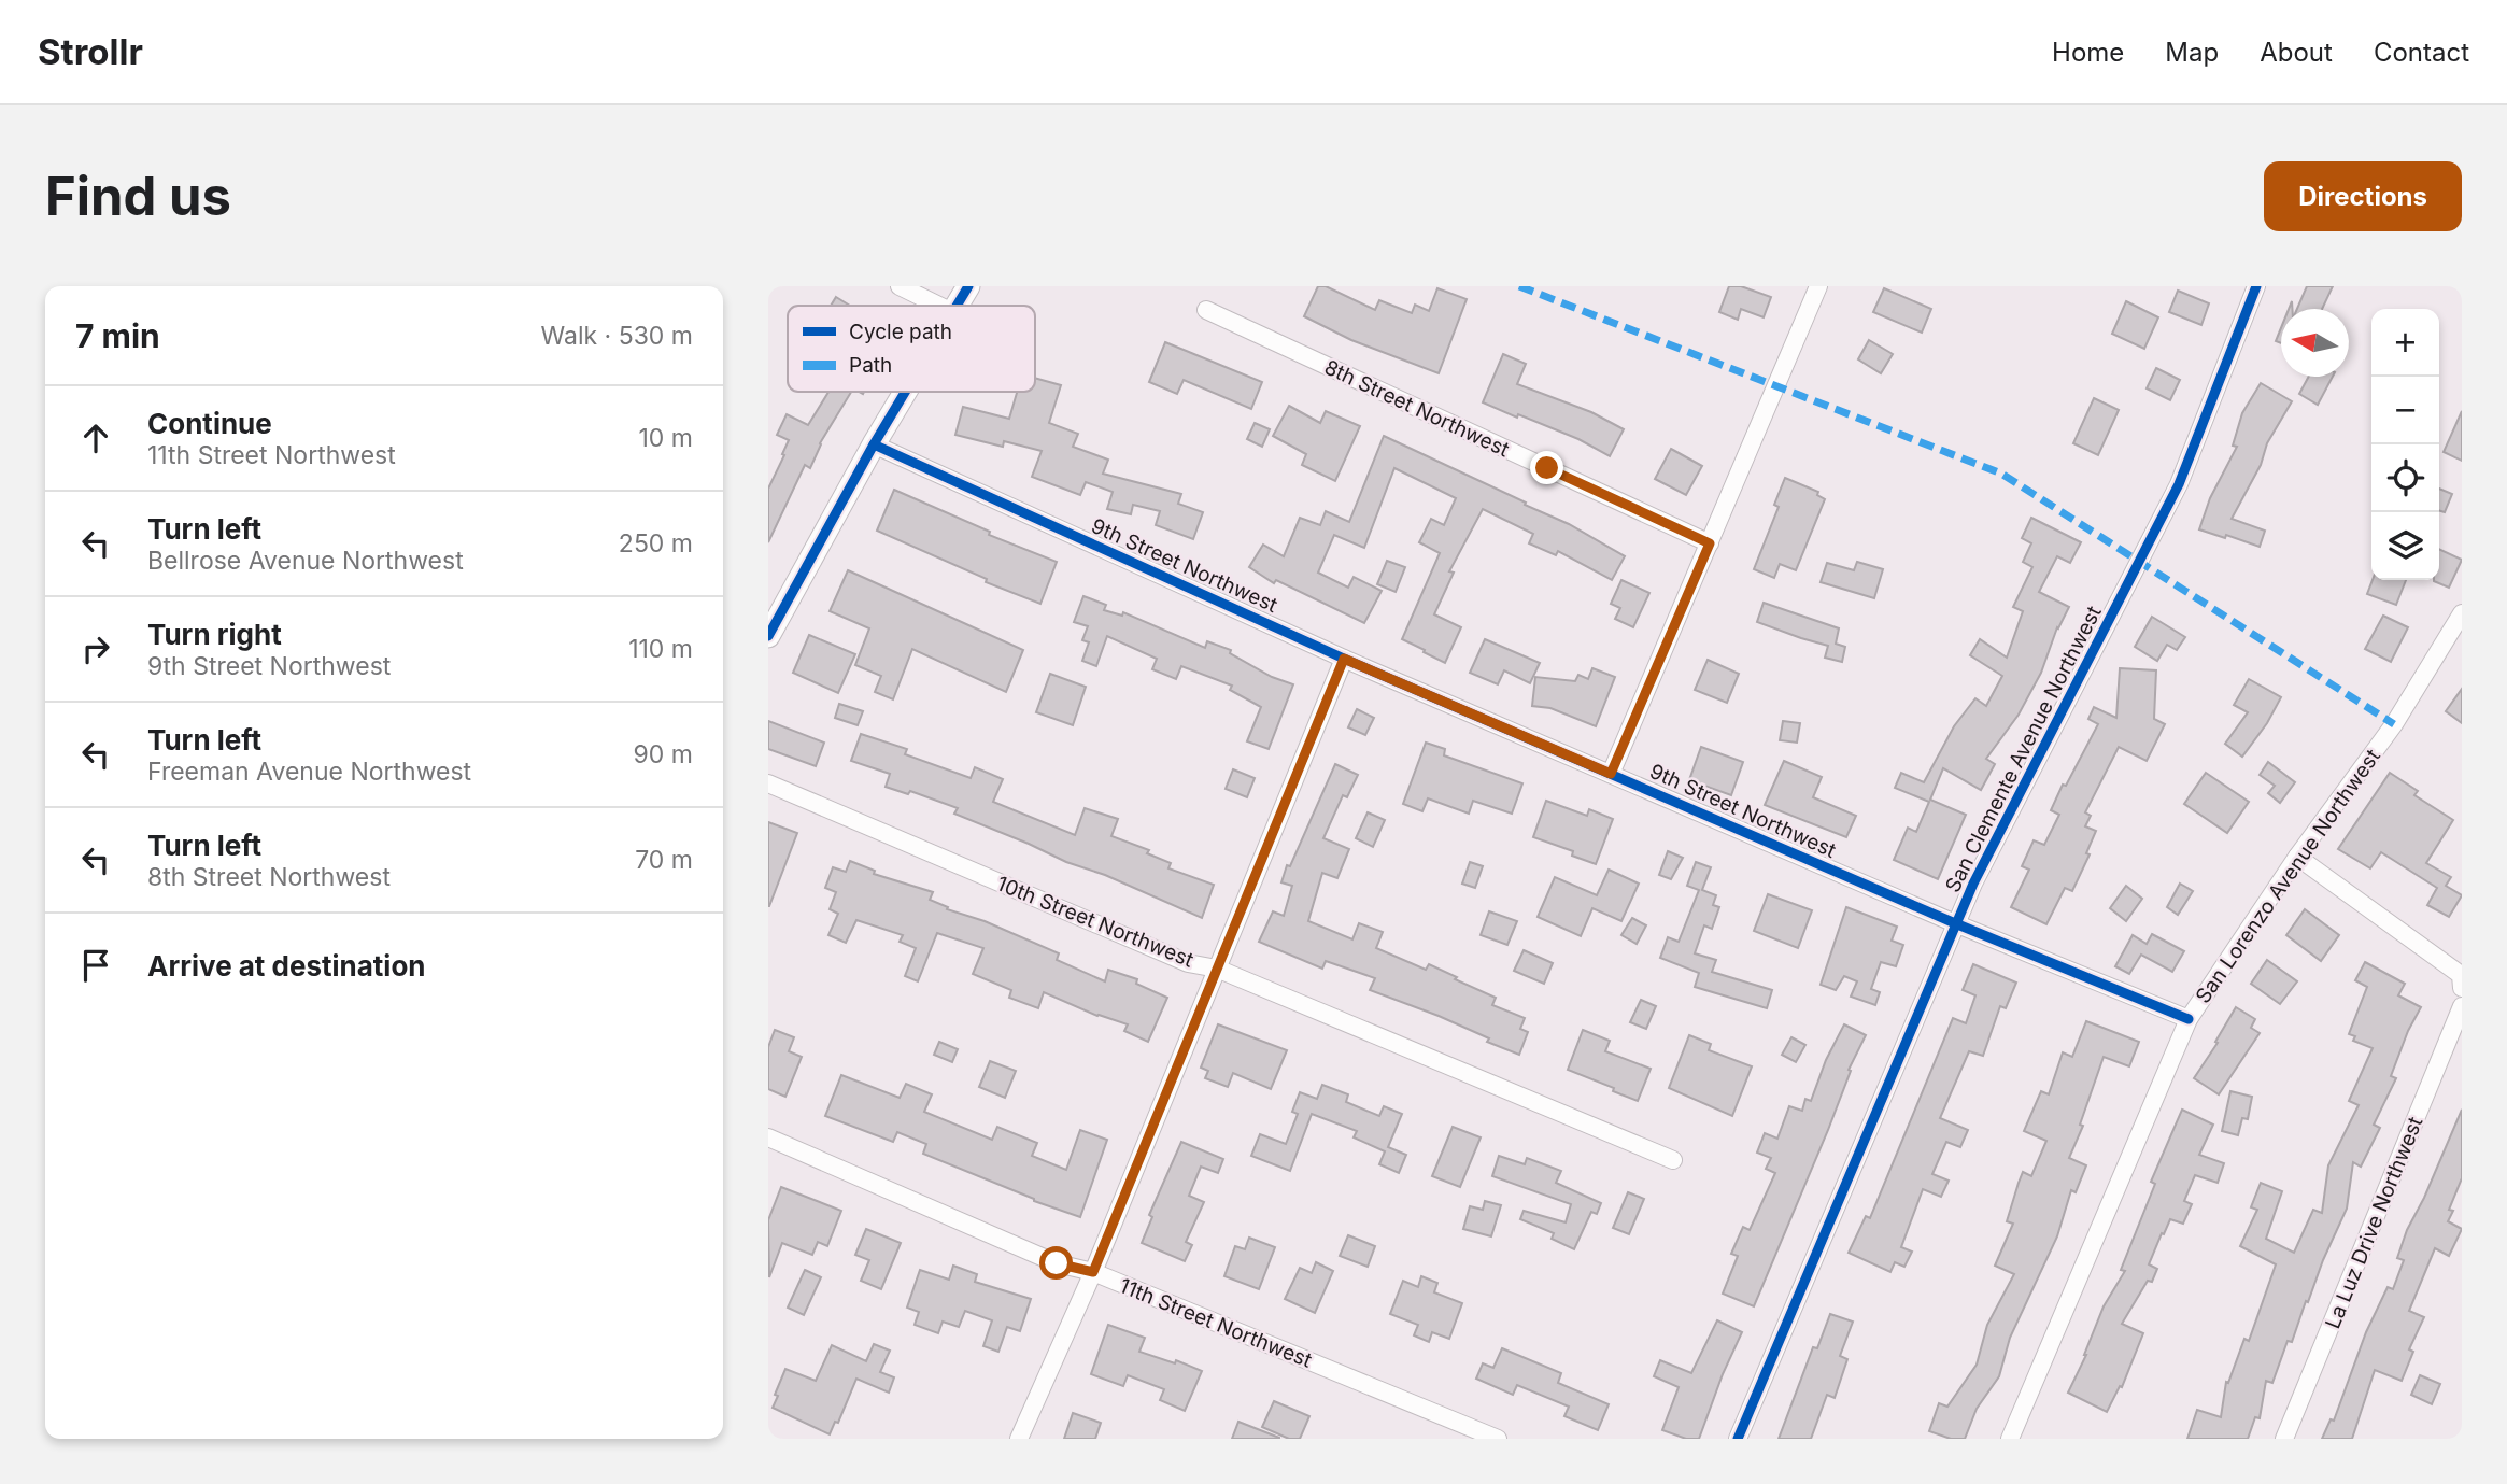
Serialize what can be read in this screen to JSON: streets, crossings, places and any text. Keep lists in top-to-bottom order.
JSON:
{
  "streets": {
    "street": [
      "8th Street Northwest",
      "9th Street Northwest",
      "San Clemente Avenue Northwest",
      "San Lorenzo Avenue Northwest",
      "10th Street Northwest",
      "La Luz Drive Northwest",
      "11th Street Northwest"
    ]
  },
  "crossings": [
    ["9th Street Northwest", "San Clemente Avenue Northwest"],
    ["9th Street Northwest", "San Lorenzo Avenue Northwest"]
  ],
  "legend": ["Cycle path", "Path"],
  "north": "left",
  "page": {
    "header": "Strollr",
    "nav": [
      "Home",
      "Map",
      "About",
      "Contact"
    ],
    "buttons": "Directions",
    "title": "Find us",
    "heading": ["7 min", "Walk · 530 m"],
    "map_buttons": ["+", "−"],
    "list": [
      ["Continue", "11th Street Northwest", "10 m"],
      ["Turn left", "Bellrose Avenue Northwest", "250 m"],
      ["Turn right", "9th Street Northwest", "110 m"],
      ["Turn left", "Freeman Avenue Northwest", "90 m"],
      ["Turn left", "8th Street Northwest", "70 m"],
      "Arrive at destination"
    ]
  }
}
